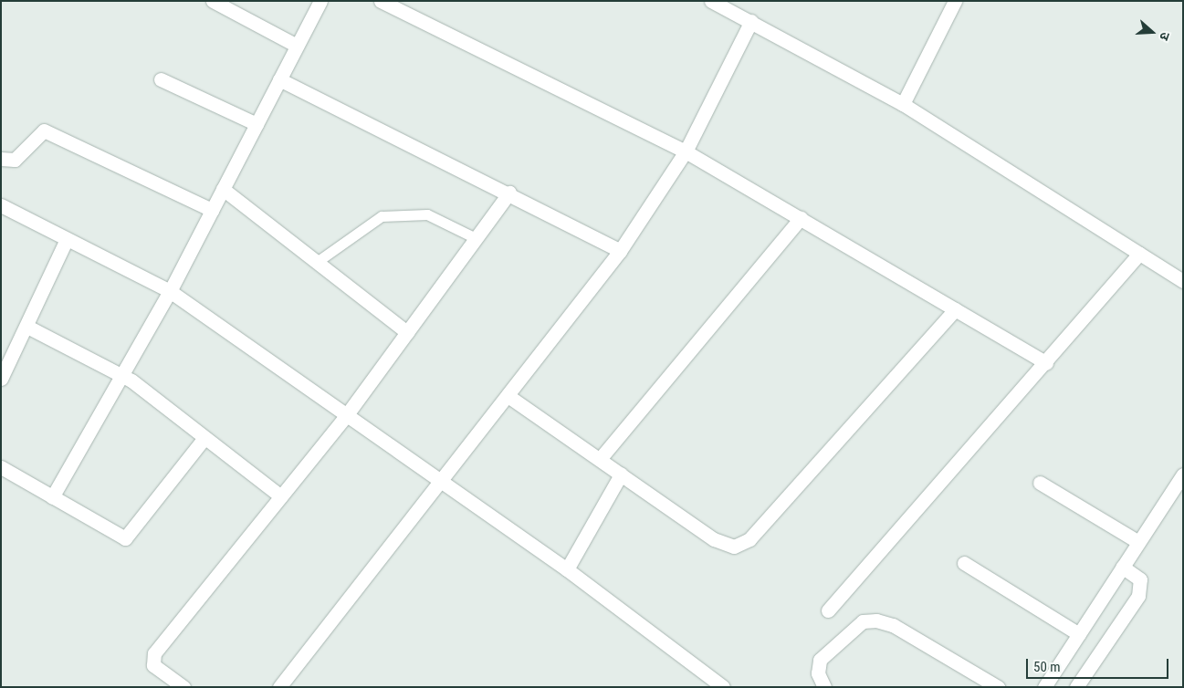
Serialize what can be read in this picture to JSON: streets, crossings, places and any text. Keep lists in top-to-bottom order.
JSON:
{
  "scale_bar": "50 m",
  "north": "right"
}
